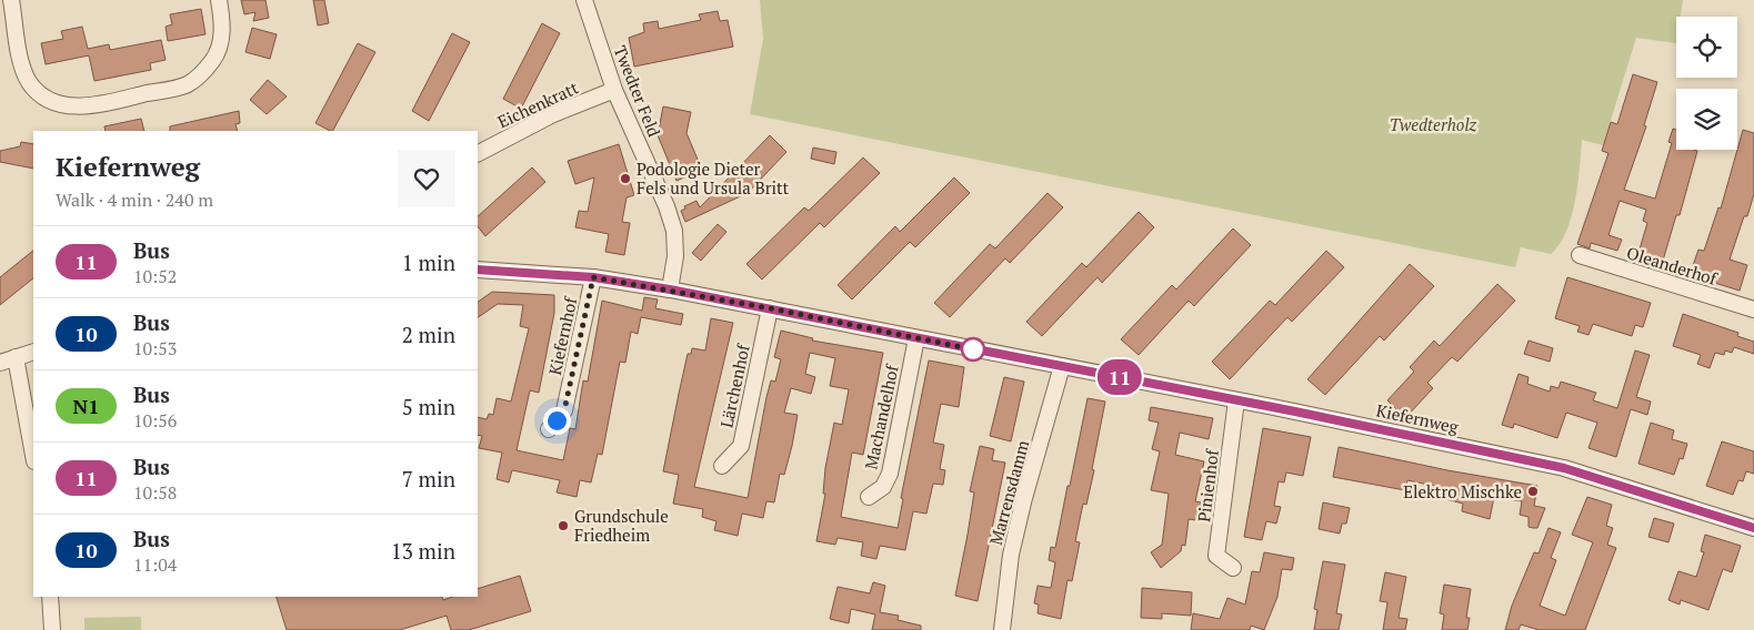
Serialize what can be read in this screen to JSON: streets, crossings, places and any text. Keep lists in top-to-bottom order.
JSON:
{
  "streets": {
    "street": [
      "Twedter Feld",
      "Eichenkratt",
      "Oleanderhof",
      "Kiefernhof",
      "Lärchenhof",
      "Machandelhof",
      "Kiefernweg",
      "Pinienhof",
      "Marrensdamm"
    ]
  },
  "crossings": [
    ["Twedter Feld", "Eichenkratt"],
    ["Twedter Feld", "Kiefernweg"],
    ["Kiefernhof", "Kiefernweg"],
    ["Lärchenhof", "Kiefernweg"],
    ["Machandelhof", "Kiefernweg"],
    ["Kiefernweg", "Pinienhof"],
    ["Kiefernweg", "Marrensdamm"]
  ],
  "parks": ["Twedterholz"],
  "places": ["Podologie Dieter Fels und Ursula Britt", "Elektro Mischke", "Grundschule Friedheim"],
  "lines": ["bus line 11"],
  "page": {
    "on_map": "11",
    "heading": ["Kiefernweg", "Walk · 4 min · 240 m"],
    "list": [
      {
        "mark": "11",
        "name": "Bus",
        "note": "10:52",
        "value": "1 min"
      },
      {
        "mark": "10",
        "name": "Bus",
        "note": "10:53",
        "value": "2 min"
      },
      {
        "mark": "N1",
        "name": "Bus",
        "note": "10:56",
        "value": "5 min"
      },
      {
        "mark": "11",
        "name": "Bus",
        "note": "10:58",
        "value": "7 min"
      },
      {
        "mark": "10",
        "name": "Bus",
        "note": "11:04",
        "value": "13 min"
      }
    ]
  }
}
